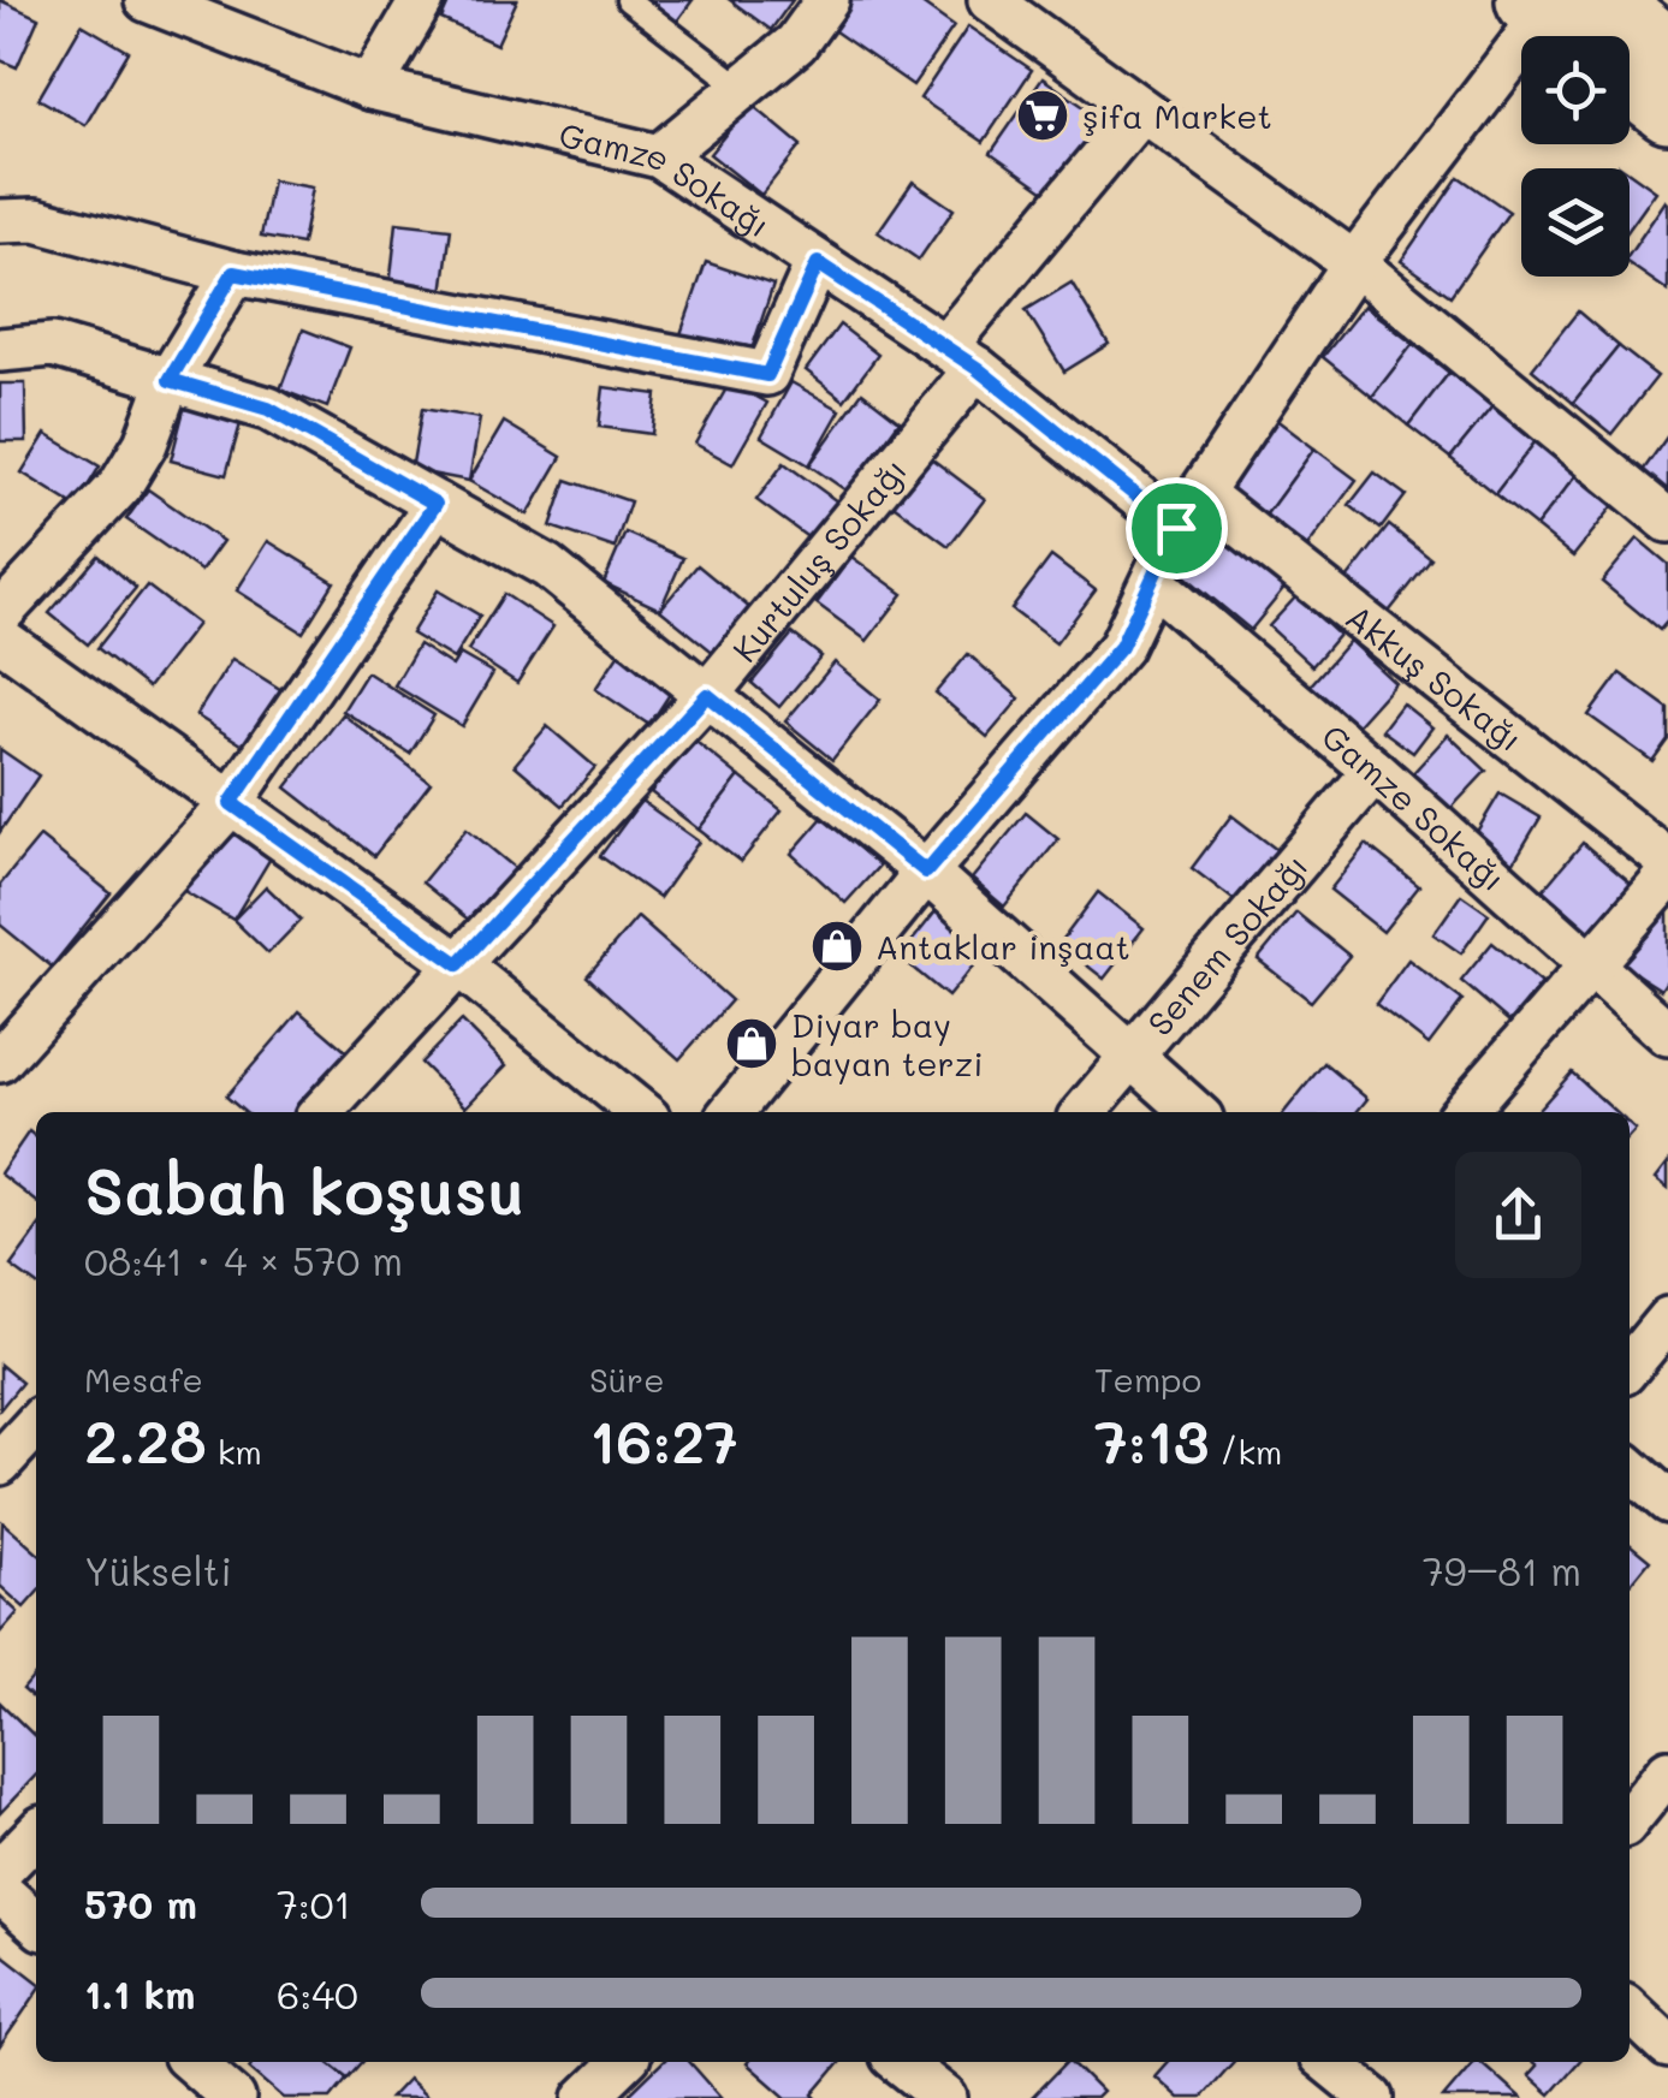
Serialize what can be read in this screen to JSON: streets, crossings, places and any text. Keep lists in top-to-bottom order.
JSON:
{
  "streets": {
    "street": [
      "Gamze Sokağı",
      "Kurtuluş Sokağı",
      "Akkuş Sokağı",
      "Senem Sokağı"
    ]
  },
  "crossings": [
    ["Gamze Sokağı", "Kurtuluş Sokağı"],
    ["Gamze Sokağı", "Akkuş Sokağı"],
    ["Gamze Sokağı", "Senem Sokağı"]
  ],
  "places": {
    "supermarket": ["şifa Market"],
    "shop": ["Antaklar inşaat", "Diyar bay bayan terzi"]
  },
  "page": {
    "heading": ["Sabah koşusu", "08:41 · 4 × 570 m"],
    "stats": [
      ["Mesafe", "2.28 km"],
      ["Süre", "16:27"],
      ["Tempo", "7:13 /km"]
    ],
    "chart": ["Yükselti", "79–81 m"],
    "list": [
      {
        "name": "570 m",
        "note": "7:01"
      },
      {
        "name": "1.1 km",
        "note": "6:40"
      }
    ]
  }
}
